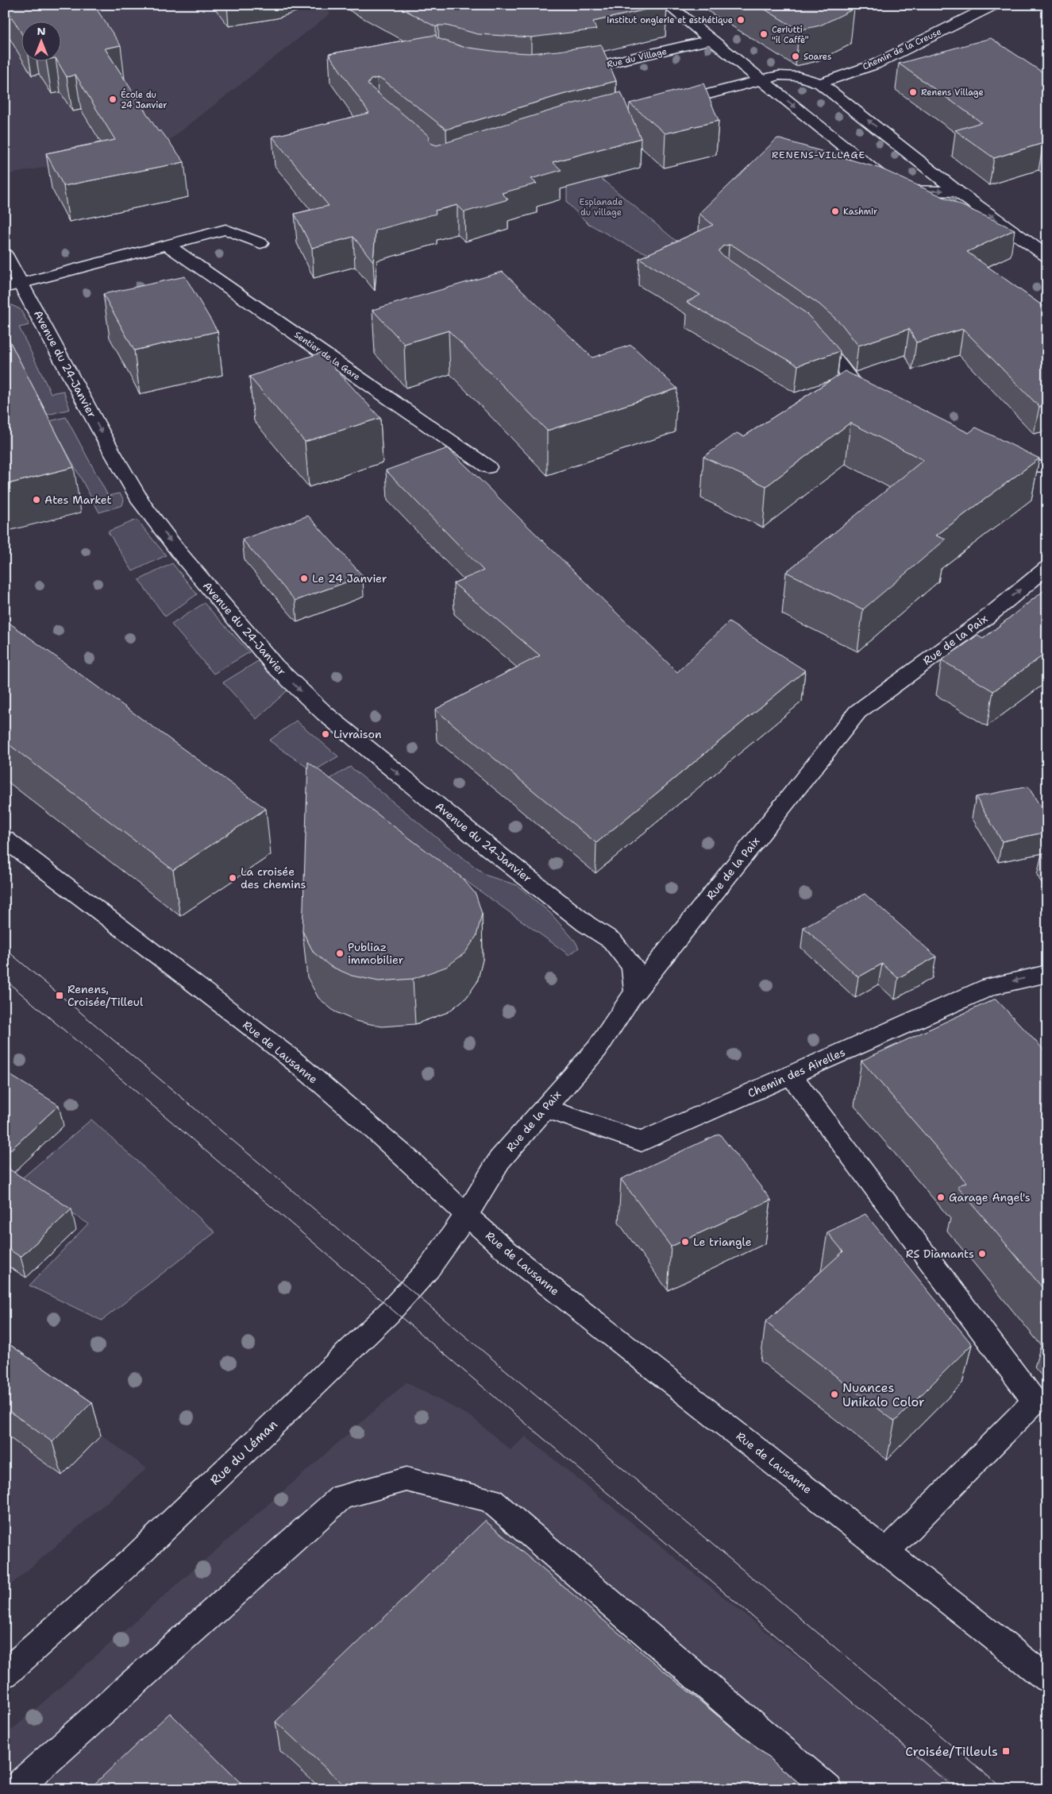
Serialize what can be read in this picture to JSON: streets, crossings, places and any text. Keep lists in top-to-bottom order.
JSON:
{
  "streets": {
    "street": [
      "Chemin de la Creuse",
      "Rue du Village",
      "Sentier de la Gare",
      "Avenue du 24-Janvier",
      "Rue de la Paix",
      "Rue de Lausanne",
      "Chemin des Airelles",
      "Rue du Léman"
    ]
  },
  "crossings": [
    ["Avenue du 24-Janvier", "Rue de la Paix"],
    ["Rue de la Paix", "Rue de Lausanne"],
    ["Rue de la Paix", "Chemin des Airelles"],
    ["Rue de la Paix", "Rue du Léman"],
    ["Rue de Lausanne", "Rue du Léman"]
  ],
  "one_way": ["Avenue du 24-Janvier", "Rue de la Paix", "Chemin des Airelles"],
  "districts": ["RENENS-VILLAGE"],
  "parks": ["Esplanade du village"],
  "places": {
    "other": [
      "institut onglerie et esthétique",
      "Ceriutti \"il Caffè\"",
      "Soares",
      "Renens Village",
      "École du 24 Janvier",
      "Kashmir",
      "Ates Market",
      "Le 24 Janvier",
      "Livraison",
      "La croisée des chemins",
      "Publiaz immobilier",
      "Garage Angel's",
      "Le triangle",
      "RS Diamants",
      "Nuances Unikalo Color"
    ],
    "transit": ["Renens, Croisée/Tilleul", "Croisée/Tilleuls"]
  },
  "north": "top"
}
